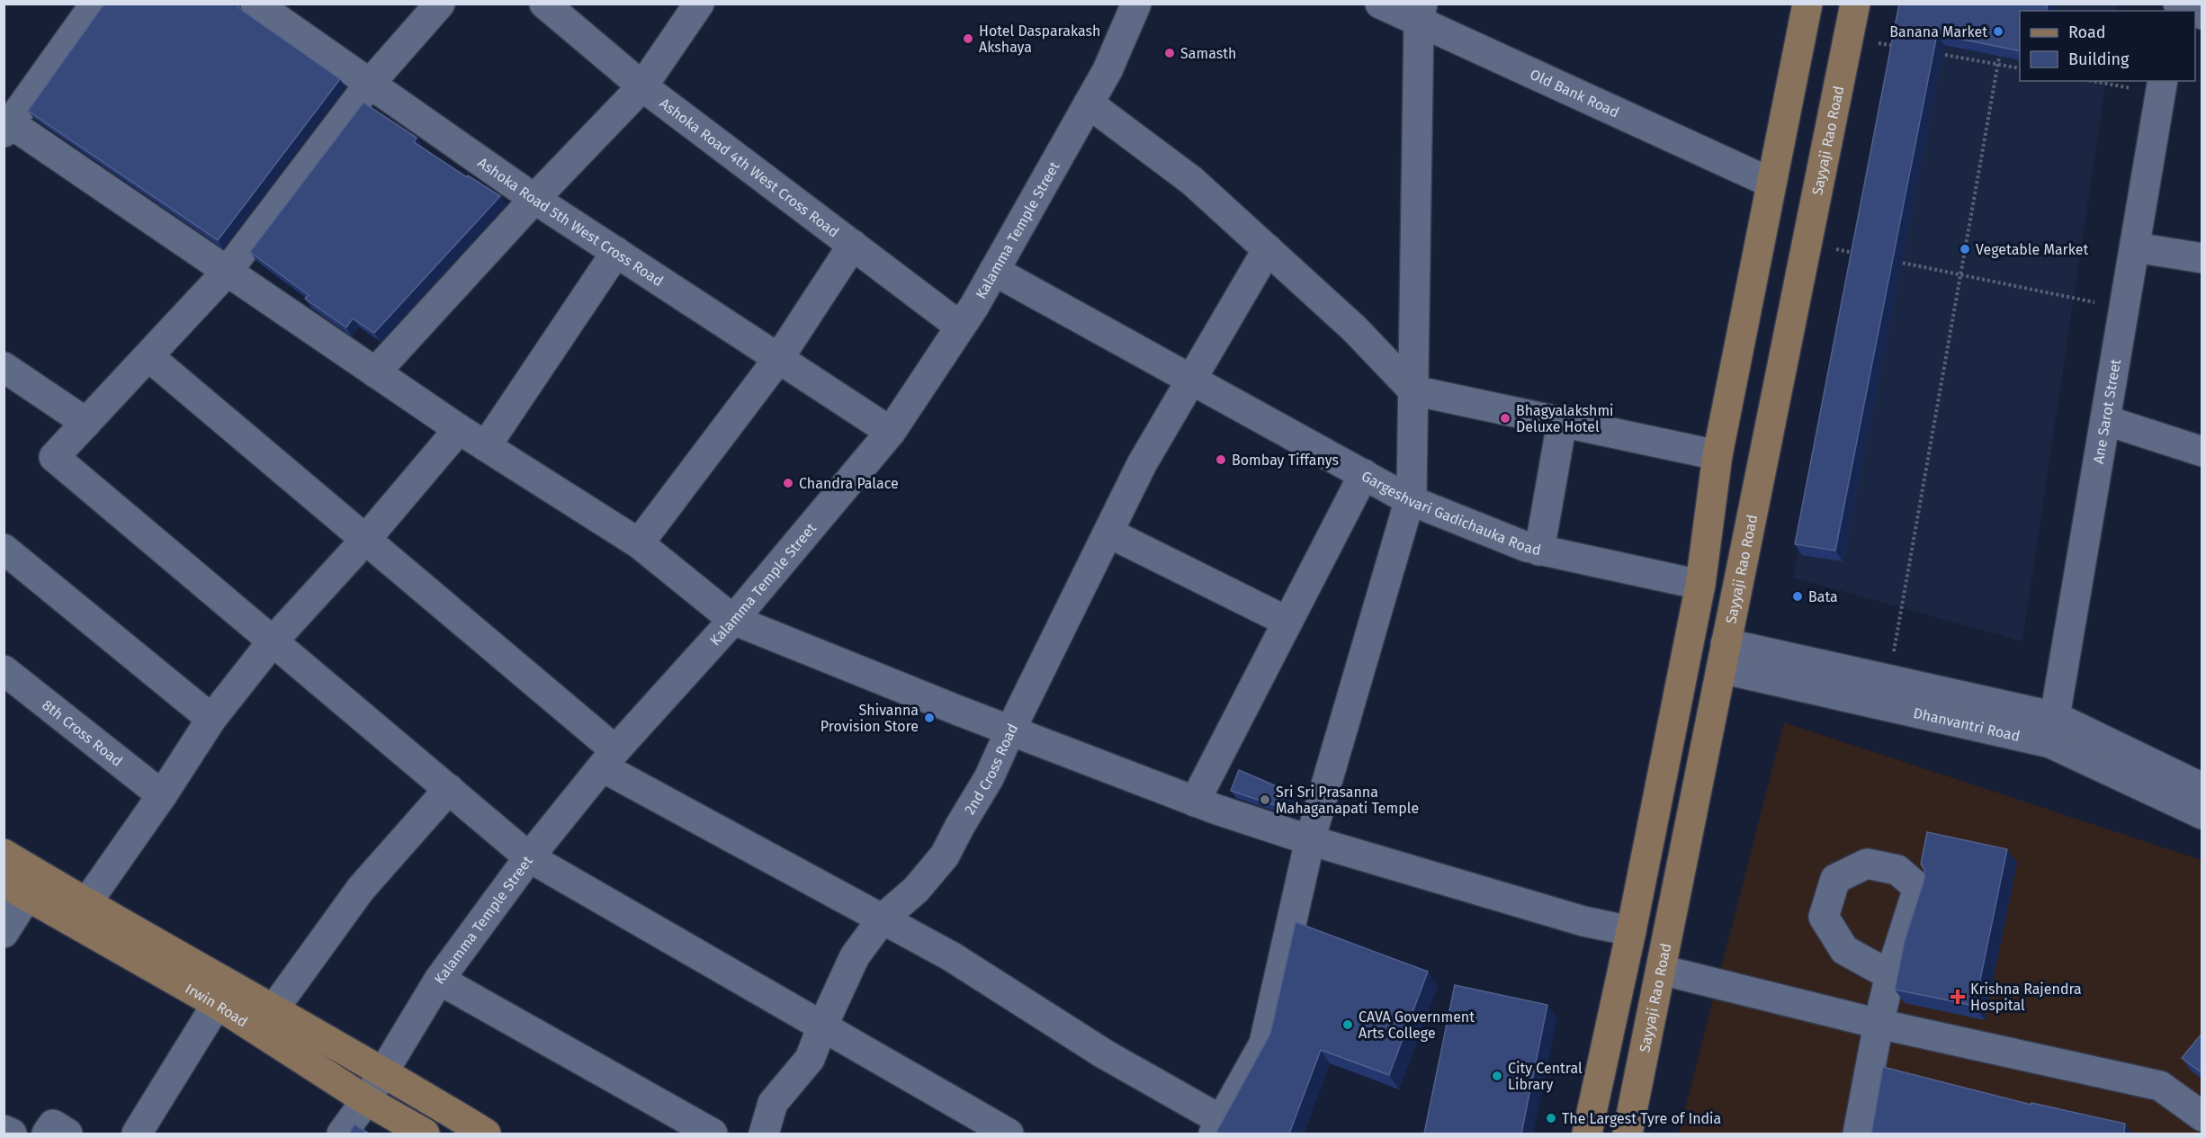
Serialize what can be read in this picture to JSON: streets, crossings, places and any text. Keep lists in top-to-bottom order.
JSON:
{
  "streets": {
    "main road": ["Sayyaji Rao Road", "Irwin Road"],
    "street": [
      "Old Bank Road",
      "Ashoka Road 4th West Cross Road",
      "Ashoka Road 5th West Cross Road",
      "Kalamma Temple Street",
      "Ane Sarot Street",
      "Gargeshvari Gadichauka Road",
      "Dhanvantri Road",
      "8th Cross Road",
      "2nd Cross Road"
    ]
  },
  "crossings": [
    ["Sayyaji Rao Road", "Dhanvantri Road"],
    ["Ashoka Road 4th West Cross Road", "Kalamma Temple Street"],
    ["Ashoka Road 5th West Cross Road", "Kalamma Temple Street"],
    ["Kalamma Temple Street", "Gargeshvari Gadichauka Road"],
    ["Kalamma Temple Street", "Irwin Road"],
    ["Ane Sarot Street", "Dhanvantri Road"],
    ["Gargeshvari Gadichauka Road", "2nd Cross Road"]
  ],
  "places": {
    "other": [
      "Banana Market",
      "Hotel Dasparakash Akshaya",
      "Samasth",
      "Vegetable Market",
      "Bhagyalakshmi Deluxe Hotel",
      "Bombay Tiffanys",
      "Chandra Palace",
      "Bata",
      "Shivanna Provision Store",
      "Sri Sri Prasanna Mahaganapati Temple",
      "CAVA Government Arts College",
      "City Central Library",
      "The Largest Tyre of India"
    ],
    "health": ["Krishna Rajendra Hospital"]
  },
  "legend": ["Road", "Building"]
}
